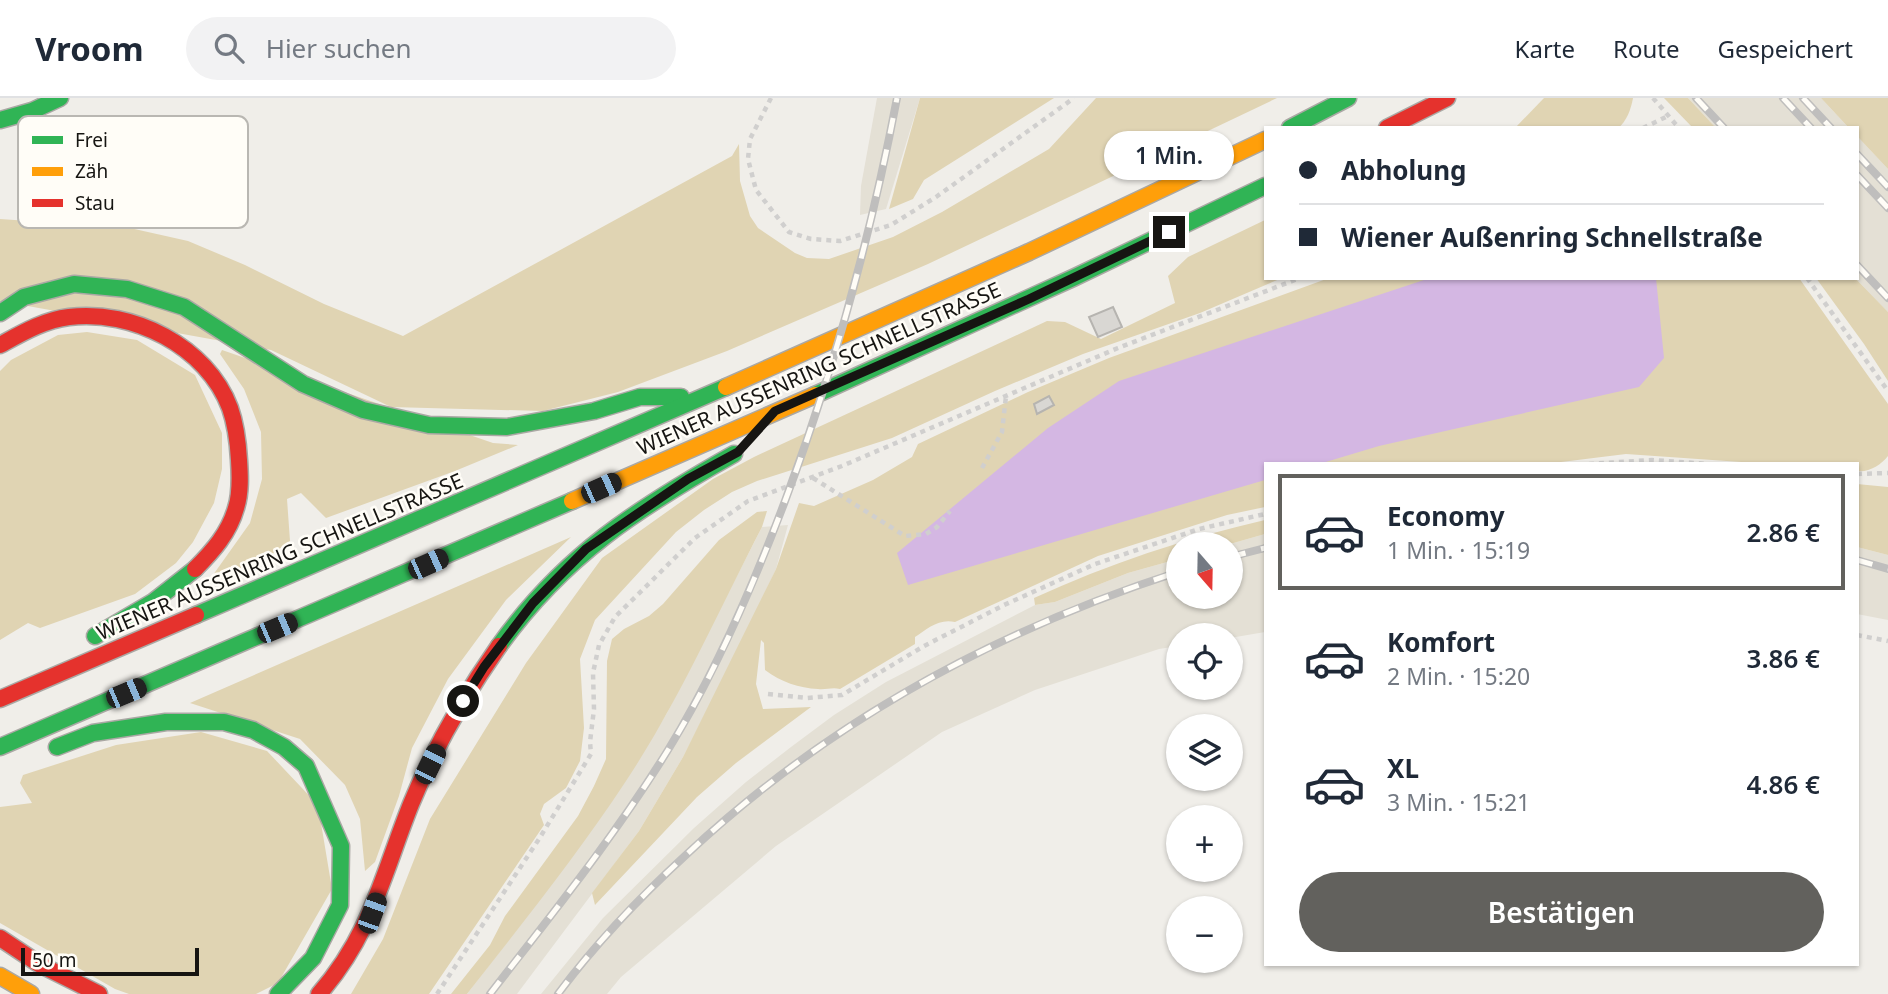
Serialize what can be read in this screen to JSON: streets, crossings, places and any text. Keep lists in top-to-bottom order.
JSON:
{
  "streets": {
    "main road": ["WIENER AUSSENRING SCHNELLSTRASSE"]
  },
  "legend": ["Frei", "Zäh", "Stau"],
  "scale_bar": "50 m",
  "north": "bottom",
  "page": {
    "header": "Vroom",
    "search": "Hier suchen",
    "nav": ["Karte", "Route", "Gespeichert"],
    "banner": ["Abholung", "Wiener Außenring Schnellstraße"],
    "bubble": "1 Min.",
    "list": [
      {
        "name": "Economy",
        "note": "1 Min. · 15:19",
        "value": "2.86 €"
      },
      {
        "name": "Komfort",
        "note": "2 Min. · 15:20",
        "value": "3.86 €"
      },
      {
        "name": "XL",
        "note": "3 Min. · 15:21",
        "value": "4.86 €"
      }
    ],
    "map_buttons": ["+", "−"],
    "buttons": "Bestätigen",
    "scale": "50 m"
  }
}
